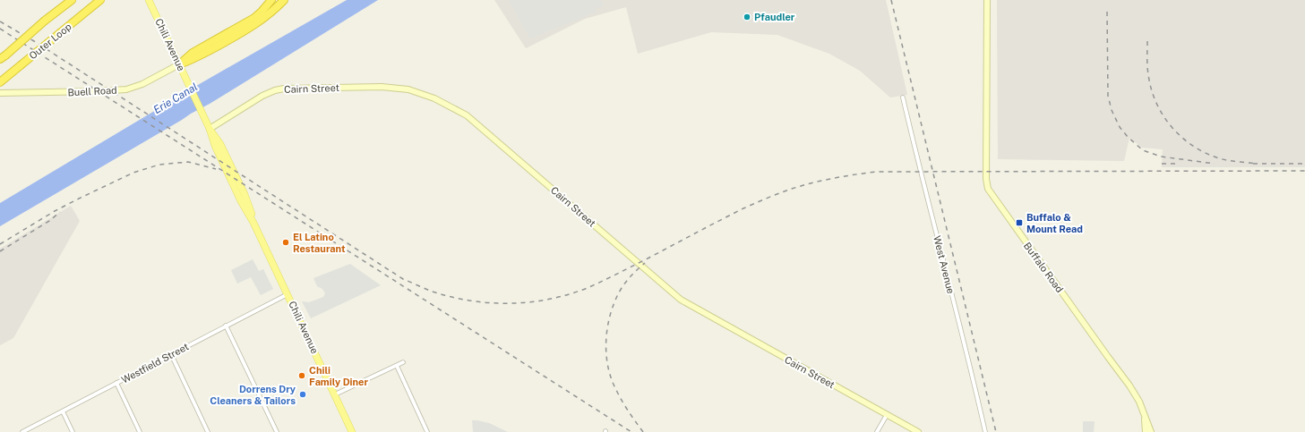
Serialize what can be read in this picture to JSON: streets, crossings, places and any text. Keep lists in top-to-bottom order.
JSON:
{
  "streets": {
    "highway": ["Outer Loop"],
    "main road": ["Chili Avenue"],
    "street": [
      "Cairn Street",
      "Buell Road",
      "West Avenue",
      "Buffalo Road",
      "Westfield Street"
    ]
  },
  "crossings": [
    ["Chili Avenue", "Cairn Street"],
    ["Chili Avenue", "Buell Road"],
    ["Chili Avenue", "Westfield Street"]
  ],
  "water": ["Erie Canal"],
  "places": {
    "other": [
      "Pfaudler",
      "El Latino Restaurant",
      "Chili Family Diner",
      "Dorrens Dry Cleaners & Tailors"
    ],
    "transit": ["Buffalo & Mount Read"]
  }
}
